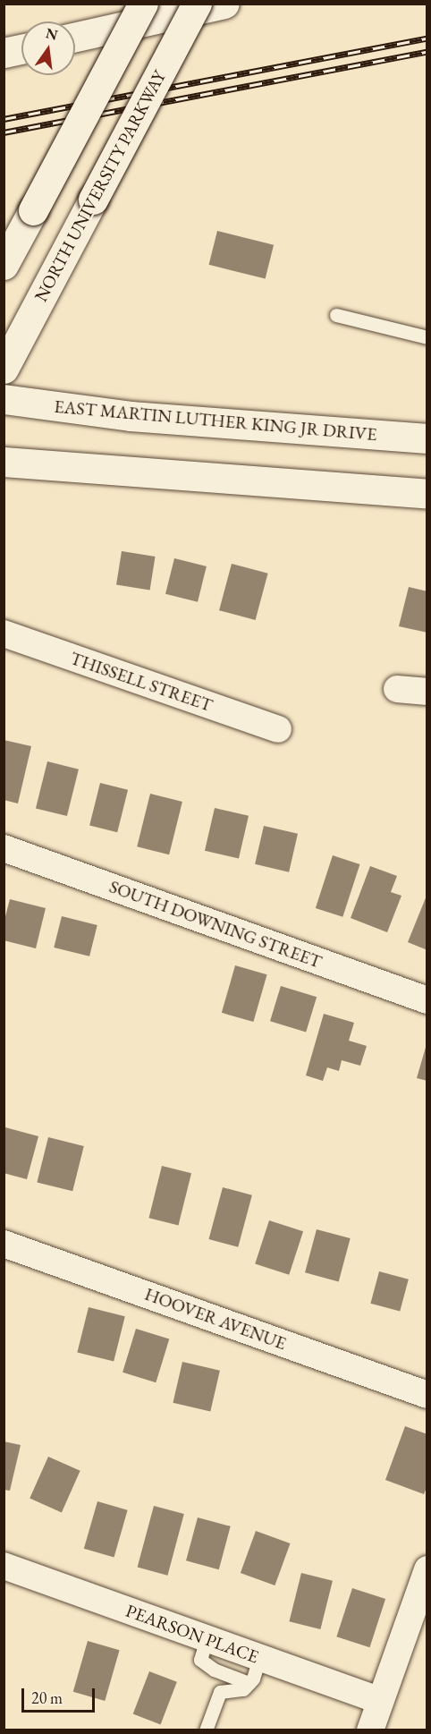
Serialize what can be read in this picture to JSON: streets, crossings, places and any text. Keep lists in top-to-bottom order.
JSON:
{
  "streets": {
    "main road": ["NORTH UNIVERSITY PARKWAY", "EAST MARTIN LUTHER KING JR DRIVE"],
    "street": [
      "THISSELL STREET",
      "SOUTH DOWNING STREET",
      "HOOVER AVENUE",
      "PEARSON PLACE"
    ]
  },
  "scale_bar": "20 m",
  "north": "top"
}
